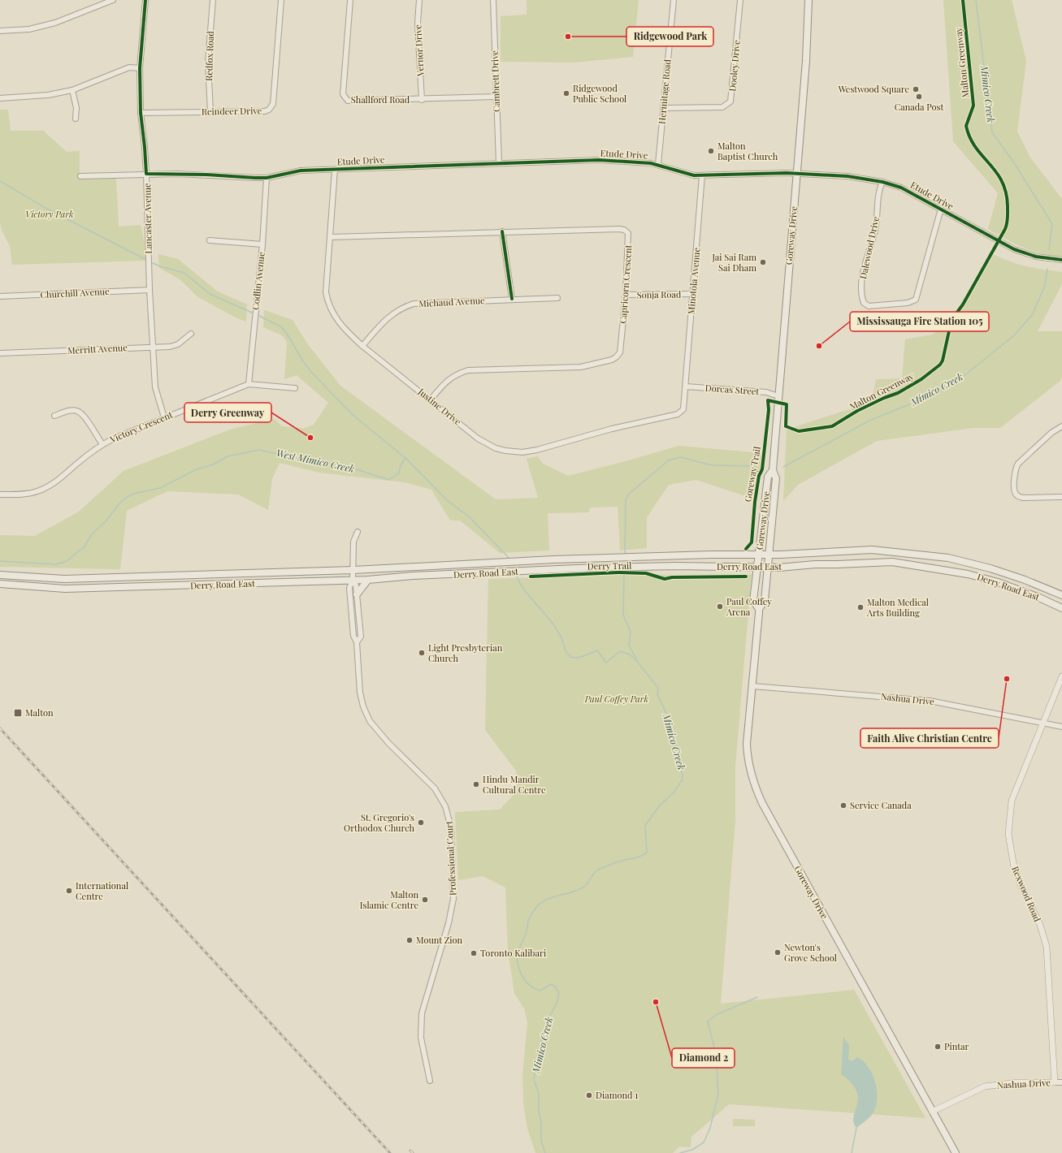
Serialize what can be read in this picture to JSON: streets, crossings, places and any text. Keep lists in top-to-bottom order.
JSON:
{
  "streets": {
    "main road": ["Goreway Drive", "Derry Road East"],
    "street": [
      "Vernor Drive",
      "Redfox Road",
      "Dooley Drive",
      "Cambrett Drive",
      "Hermitage Road",
      "Shallford Road",
      "Reindeer Drive",
      "Etude Drive",
      "Lancaster Avenue",
      "Dalewood Drive",
      "Codlin Avenue",
      "Minotola Avenue",
      "Capricorn Crescent",
      "Churchill Avenue",
      "Sonja Road",
      "Michaud Avenue",
      "Merritt Avenue",
      "Dorcas Street",
      "Justine Drive",
      "Victory Crescent",
      "Nashua Drive",
      "Professional Court",
      "Rexwood Road"
    ],
    "cycle path": ["Malton Greenway", "Derry Trail"]
  },
  "crossings": [
    ["Vernor Drive", "Shallford Road"],
    ["Redfox Road", "Reindeer Drive"],
    ["Dooley Drive", "Hermitage Road"],
    ["Cambrett Drive", "Shallford Road"],
    ["Cambrett Drive", "Etude Drive"],
    ["Hermitage Road", "Etude Drive"],
    ["Reindeer Drive", "Lancaster Avenue"],
    ["Etude Drive", "Lancaster Avenue"],
    ["Etude Drive", "Goreway Drive"],
    ["Etude Drive", "Dalewood Drive"],
    ["Etude Drive", "Codlin Avenue"],
    ["Etude Drive", "Minotola Avenue"],
    ["Etude Drive", "Justine Drive"],
    ["Lancaster Avenue", "Churchill Avenue"],
    ["Lancaster Avenue", "Merritt Avenue"],
    ["Lancaster Avenue", "Victory Crescent"],
    ["Goreway Drive", "Dorcas Street"],
    ["Goreway Drive", "Derry Road East"],
    ["Goreway Drive", "Nashua Drive"],
    ["Codlin Avenue", "Victory Crescent"],
    ["Minotola Avenue", "Sonja Road"],
    ["Minotola Avenue", "Dorcas Street"],
    ["Minotola Avenue", "Justine Drive"],
    ["Capricorn Crescent", "Sonja Road"],
    ["Capricorn Crescent", "Justine Drive"],
    ["Michaud Avenue", "Justine Drive"],
    ["Dorcas Street", "Justine Drive"],
    ["Derry Road East", "Professional Court"],
    ["Nashua Drive", "Rexwood Road"]
  ],
  "water": ["Mimico Creek", "West Mimico Creek"],
  "parks": ["Victory Park", "Paul Coffey Park"],
  "places": {
    "other": [
      "Ridgewood Park",
      "Westwood Square",
      "Ridgewood Public School",
      "Canada Post",
      "Malton Baptist Church",
      "Jai Sai Ram Sai Dham",
      "Mississauga Fire Station 105",
      "Derry Greenway",
      "Paul Coffey Arena",
      "Malton Medical Arts Building",
      "Light Presbyterian Church",
      "Faith Alive Christian Centre",
      "Hindu Mandir Cultural Centre",
      "Service Canada",
      "St. Gregorio's Orthodox Church",
      "International Centre",
      "Malton Islamic Centre",
      "Mount Zion",
      "Newton's Grove School",
      "Toronto Kalibari",
      "Diamond 2",
      "Pintar",
      "Diamond 1"
    ],
    "transit": ["Malton"]
  }
}
